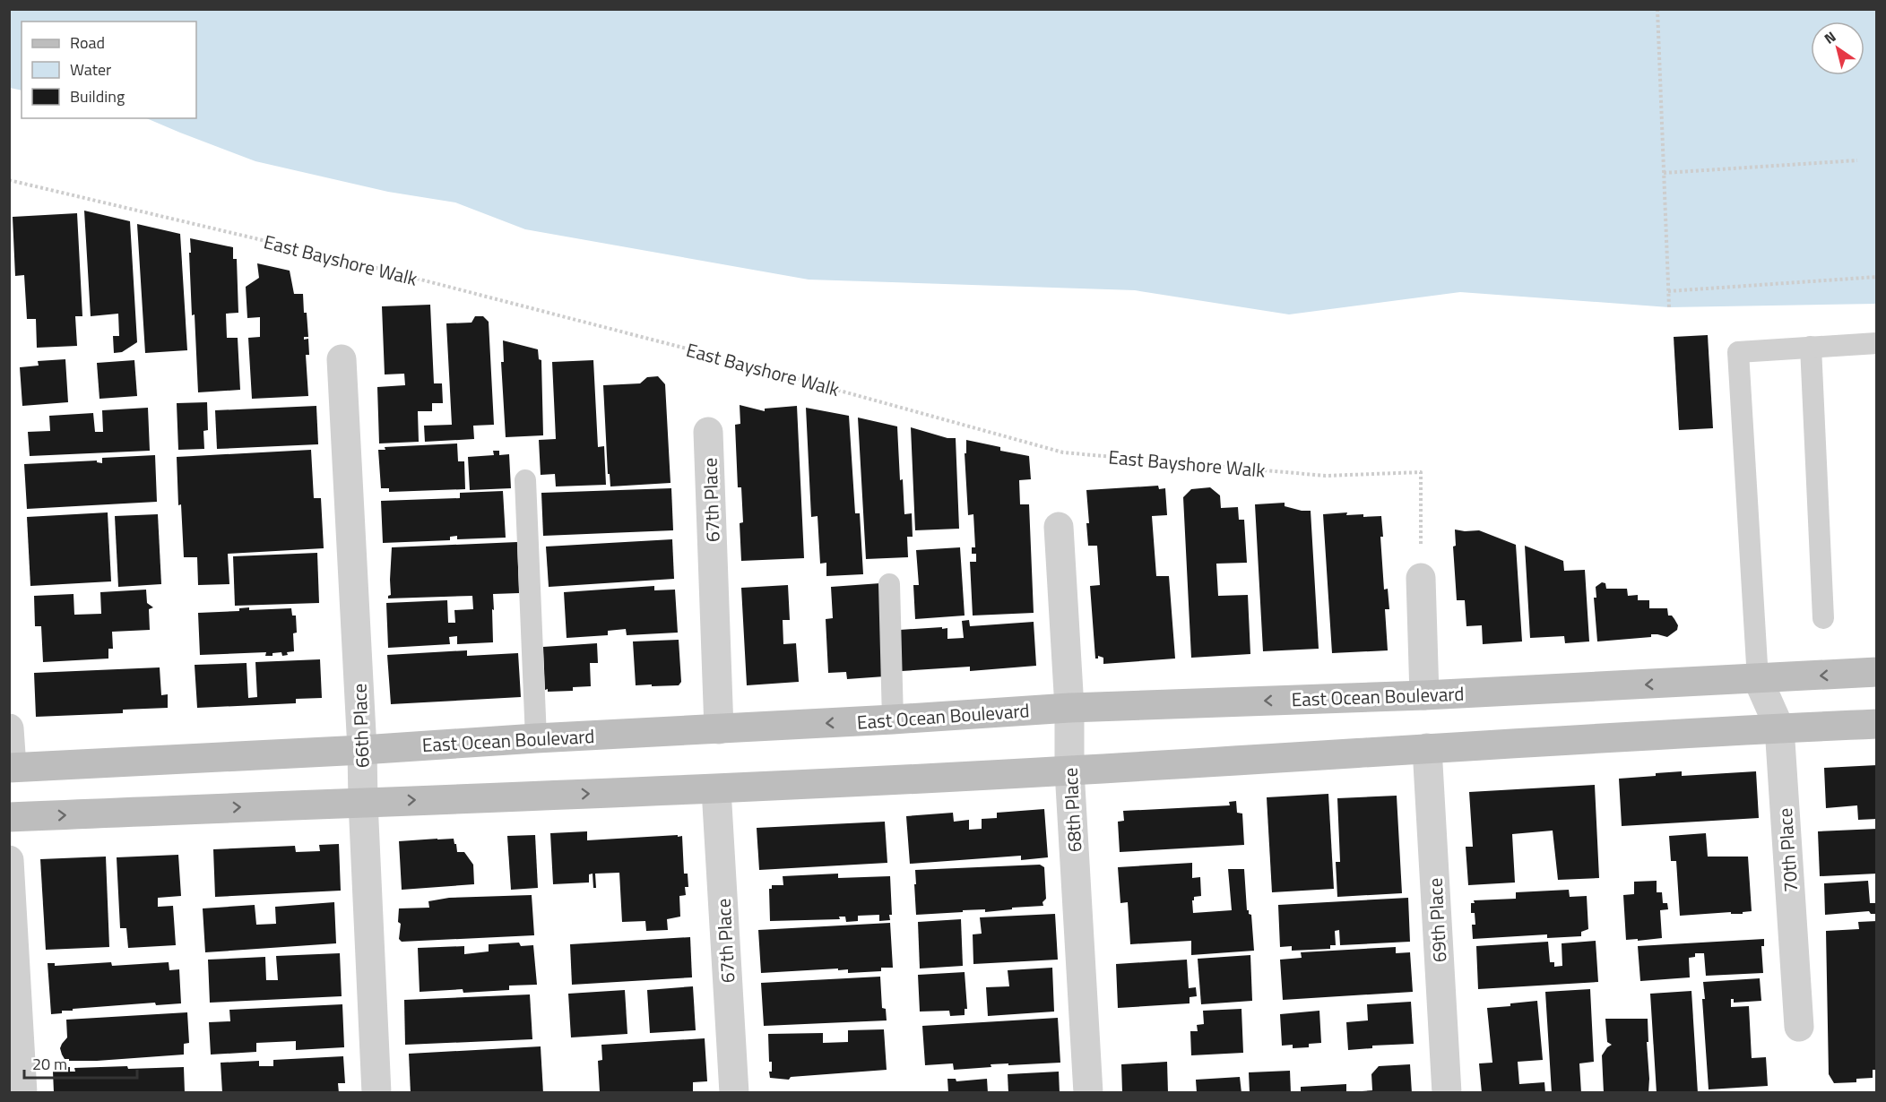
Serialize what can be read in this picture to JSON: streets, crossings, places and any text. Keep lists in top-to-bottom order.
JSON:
{
  "streets": {
    "main road": ["East Ocean Boulevard"],
    "street": [
      "67th Place",
      "66th Place",
      "68th Place",
      "70th Place",
      "69th Place"
    ],
    "path": ["East Bayshore Walk"]
  },
  "crossings": [
    ["67th Place", "East Ocean Boulevard"],
    ["East Ocean Boulevard", "66th Place"],
    ["East Ocean Boulevard", "68th Place"],
    ["East Ocean Boulevard", "70th Place"]
  ],
  "legend": ["Road", "Water", "Building"],
  "scale_bar": "20 m",
  "north": "top left"
}
